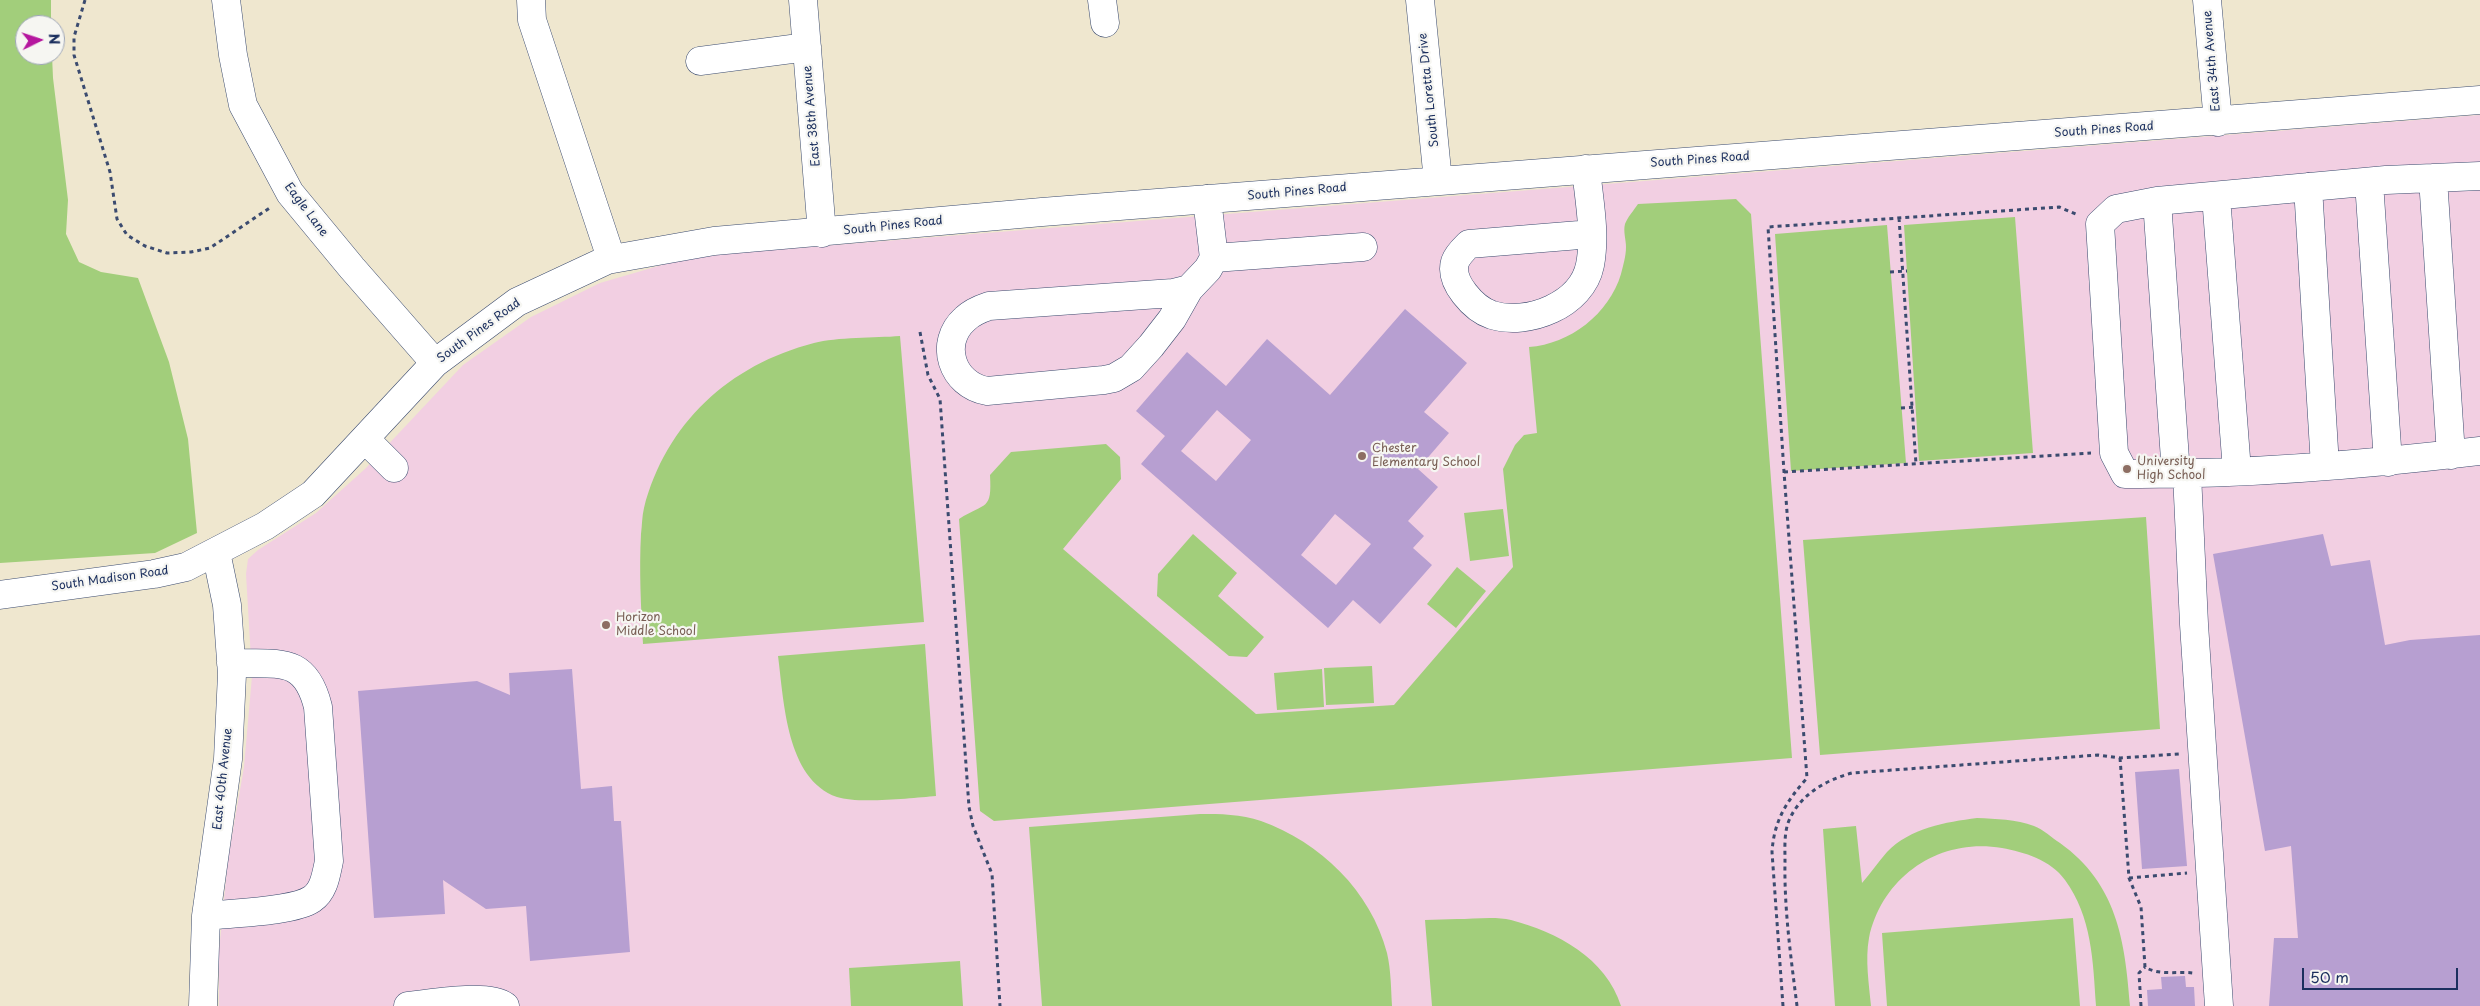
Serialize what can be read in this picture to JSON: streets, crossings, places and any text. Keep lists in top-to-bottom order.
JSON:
{
  "streets": {
    "street": [
      "East 34th Avenue",
      "South Loretta Drive",
      "East 38th Avenue",
      "South Pines Road",
      "Eagle Lane",
      "South Madison Road",
      "East 40th Avenue"
    ]
  },
  "crossings": [
    ["East 34th Avenue", "South Pines Road"],
    ["South Loretta Drive", "South Pines Road"],
    ["East 38th Avenue", "South Pines Road"],
    ["South Pines Road", "Eagle Lane"],
    ["South Pines Road", "South Madison Road"],
    ["South Pines Road", "East 40th Avenue"],
    ["South Madison Road", "East 40th Avenue"]
  ],
  "places": ["Chester Elementary School", "University High School", "Horizon Middle School"],
  "scale_bar": "50 m",
  "north": "right"
}
